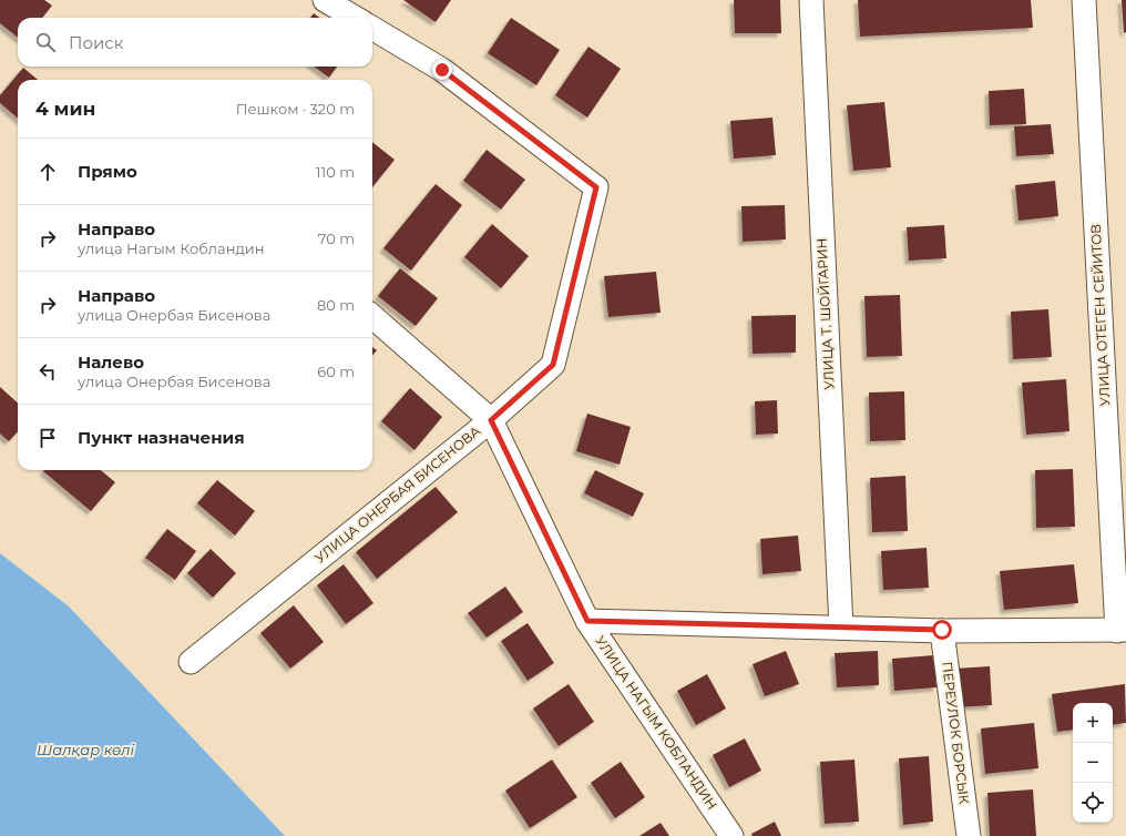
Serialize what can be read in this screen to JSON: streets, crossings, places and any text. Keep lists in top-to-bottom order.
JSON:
{
  "streets": {
    "street": [
      "УЛИЦА Т. ШОЙГАРИН",
      "УЛИЦА ОТЕГЕН СЕЙИТОВ",
      "УЛИЦА ОНЕРБАЯ БИСЕНОВА",
      "УЛИЦА НАГЫМ КОБЛАНДИН",
      "ПЕРЕУЛОК БОРСЫК"
    ]
  },
  "crossings": [
    ["УЛИЦА ОНЕРБАЯ БИСЕНОВА", "УЛИЦА НАГЫМ КОБЛАНДИН"]
  ],
  "water": ["Шалқар көлі"],
  "page": {
    "search": "Поиск",
    "heading": ["4 мин", "Пешком · 320 m"],
    "list": [
      ["Прямо", "110 m"],
      ["Направо", "улица Нагым Кобландин", "70 m"],
      ["Направо", "улица Онербая Бисенова", "80 m"],
      ["Налево", "улица Онербая Бисенова", "60 m"],
      "Пункт назначения"
    ],
    "map_buttons": ["+", "−"]
  }
}
